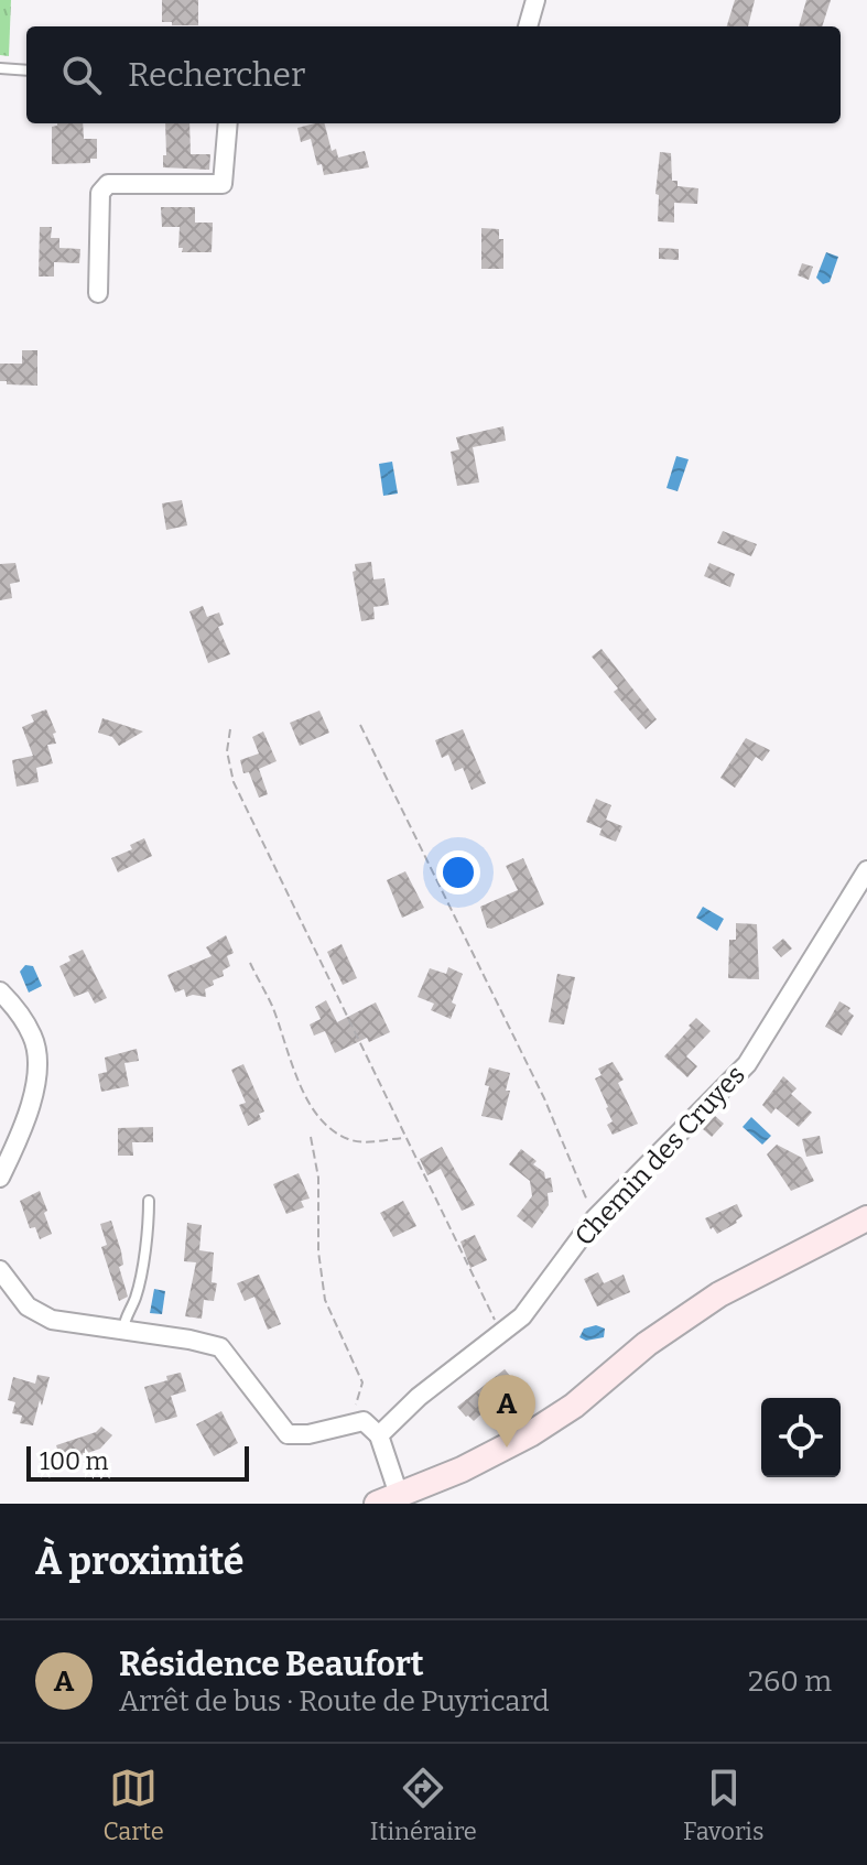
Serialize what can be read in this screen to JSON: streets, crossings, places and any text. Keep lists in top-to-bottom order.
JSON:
{
  "streets": {
    "street": ["Chemin des Cruyes"]
  },
  "scale_bar": "100 m",
  "page": {
    "search": "Rechercher",
    "pins": "A",
    "scale": "100 m",
    "heading": "À proximité",
    "list": [
      {
        "mark": "A",
        "name": "Résidence Beaufort",
        "note": "Arrêt de bus · Route de Puyricard",
        "value": "260 m"
      }
    ],
    "nav": ["Carte", "Itinéraire", "Favoris"]
  }
}
